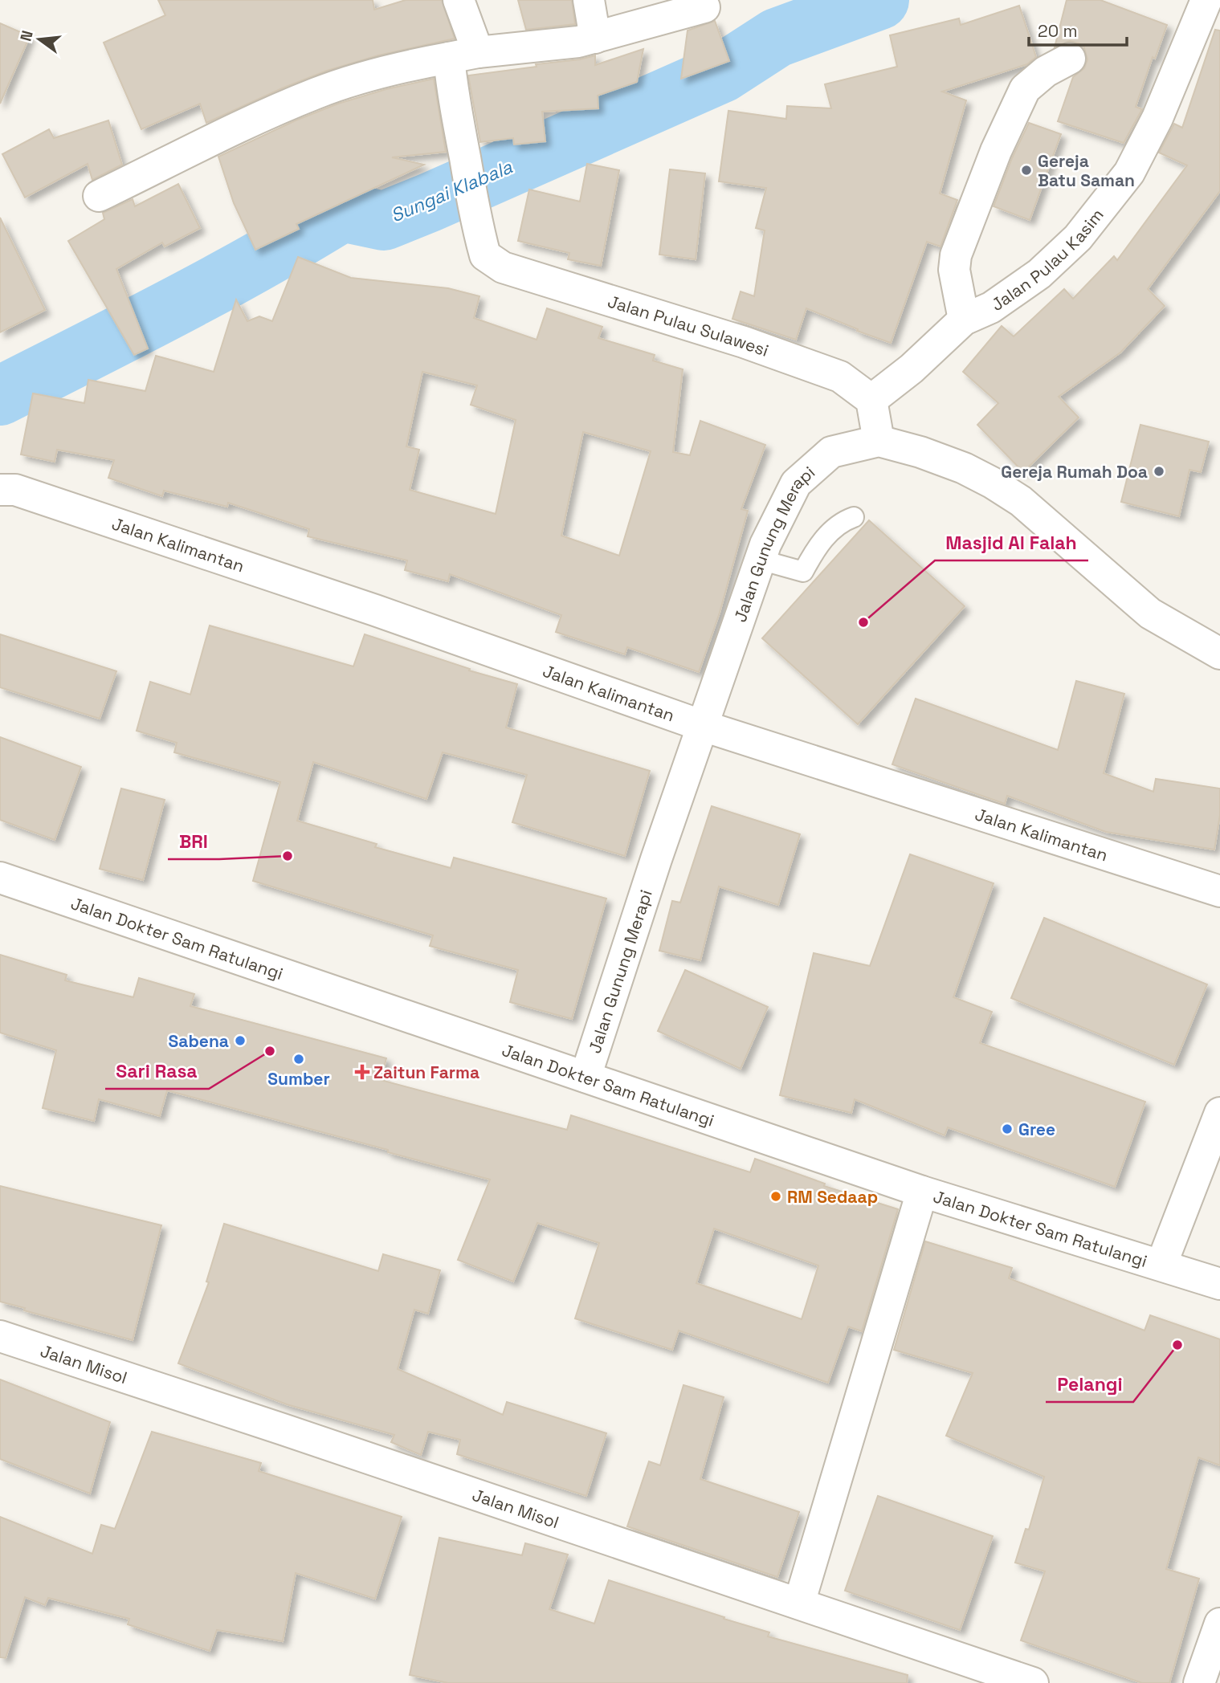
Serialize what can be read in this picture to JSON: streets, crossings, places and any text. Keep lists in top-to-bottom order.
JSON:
{
  "streets": {
    "street": [
      "Jalan Pulau Kasim",
      "Jalan Pulau Sulawesi",
      "Jalan Kalimantan",
      "Jalan Gunung Merapi",
      "Jalan Dokter Sam Ratulangi",
      "Jalan Misol"
    ]
  },
  "crossings": [
    ["Jalan Pulau Kasim", "Jalan Pulau Sulawesi"],
    ["Jalan Kalimantan", "Jalan Gunung Merapi"],
    ["Jalan Gunung Merapi", "Jalan Dokter Sam Ratulangi"]
  ],
  "water": ["Sungai Klabala"],
  "places": {
    "other": [
      "Gereja Batu Saman",
      "Gereja Rumah Doa",
      "Masjid Al Falah",
      "BRI",
      "Sabena",
      "Sari Rasa",
      "Sumber",
      "Gree",
      "RM Sedaap",
      "Pelangi"
    ],
    "health": ["Zaitun Farma"]
  },
  "scale_bar": "20 m",
  "north": "left"
}
